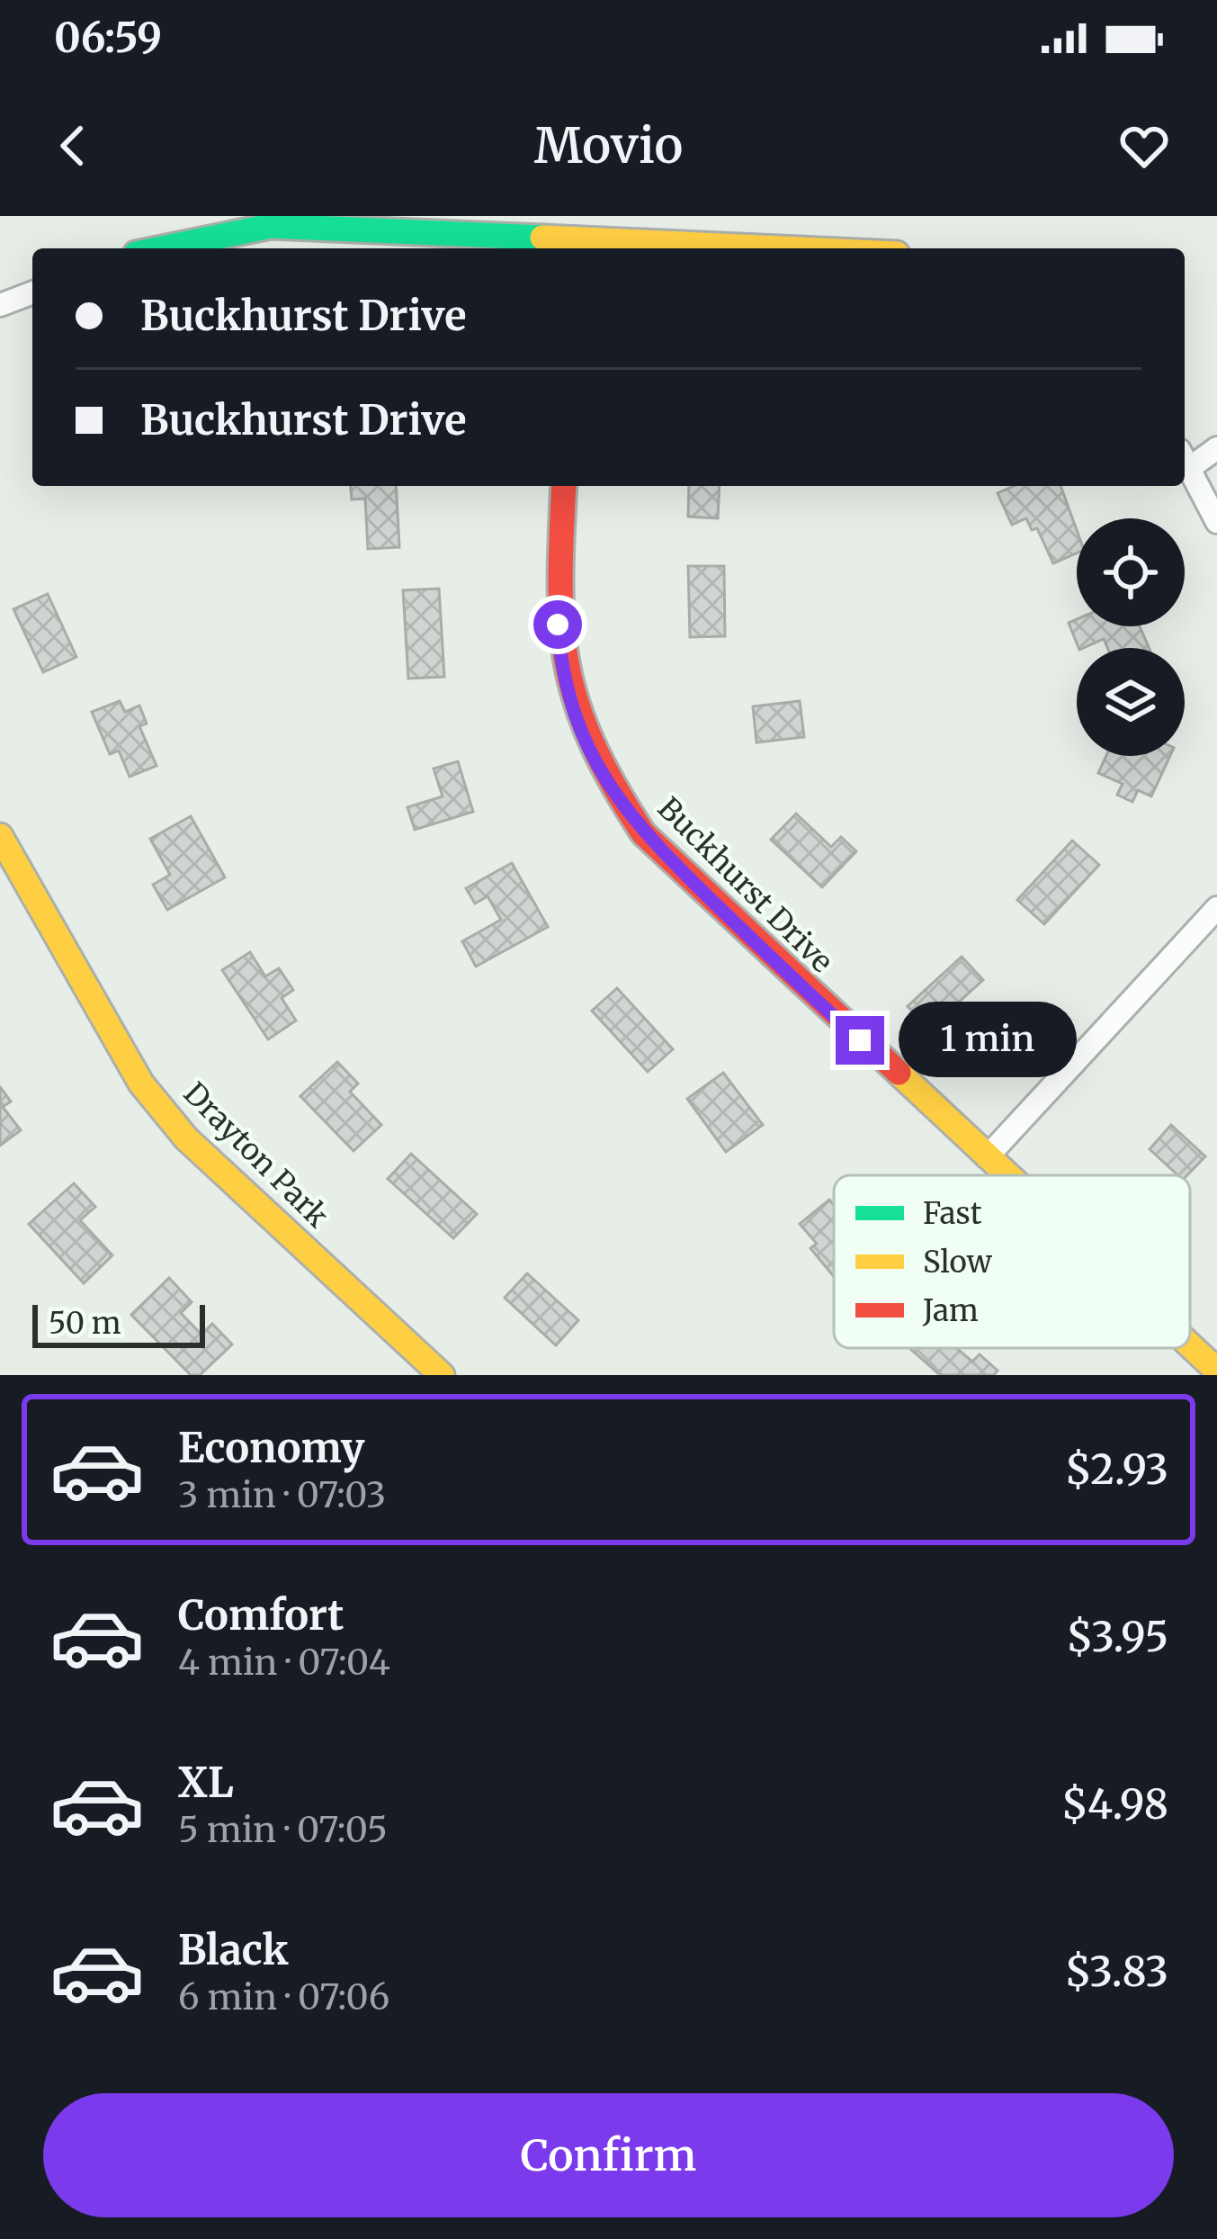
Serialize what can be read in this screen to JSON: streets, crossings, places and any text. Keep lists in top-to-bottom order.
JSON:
{
  "streets": {
    "street": ["Buckhurst Drive", "Drayton Park"]
  },
  "legend": ["Fast", "Slow", "Jam"],
  "scale_bar": "50 m",
  "page": {
    "status": "06:59",
    "header": "Movio",
    "banner": ["Buckhurst Drive", "Buckhurst Drive"],
    "bubble": "1 min",
    "scale": "50 m",
    "list": [
      {
        "name": "Economy",
        "note": "3 min · 07:03",
        "value": "$2.93"
      },
      {
        "name": "Comfort",
        "note": "4 min · 07:04",
        "value": "$3.95"
      },
      {
        "name": "XL",
        "note": "5 min · 07:05",
        "value": "$4.98"
      },
      {
        "name": "Black",
        "note": "6 min · 07:06",
        "value": "$3.83"
      }
    ],
    "buttons": "Confirm"
  }
}
